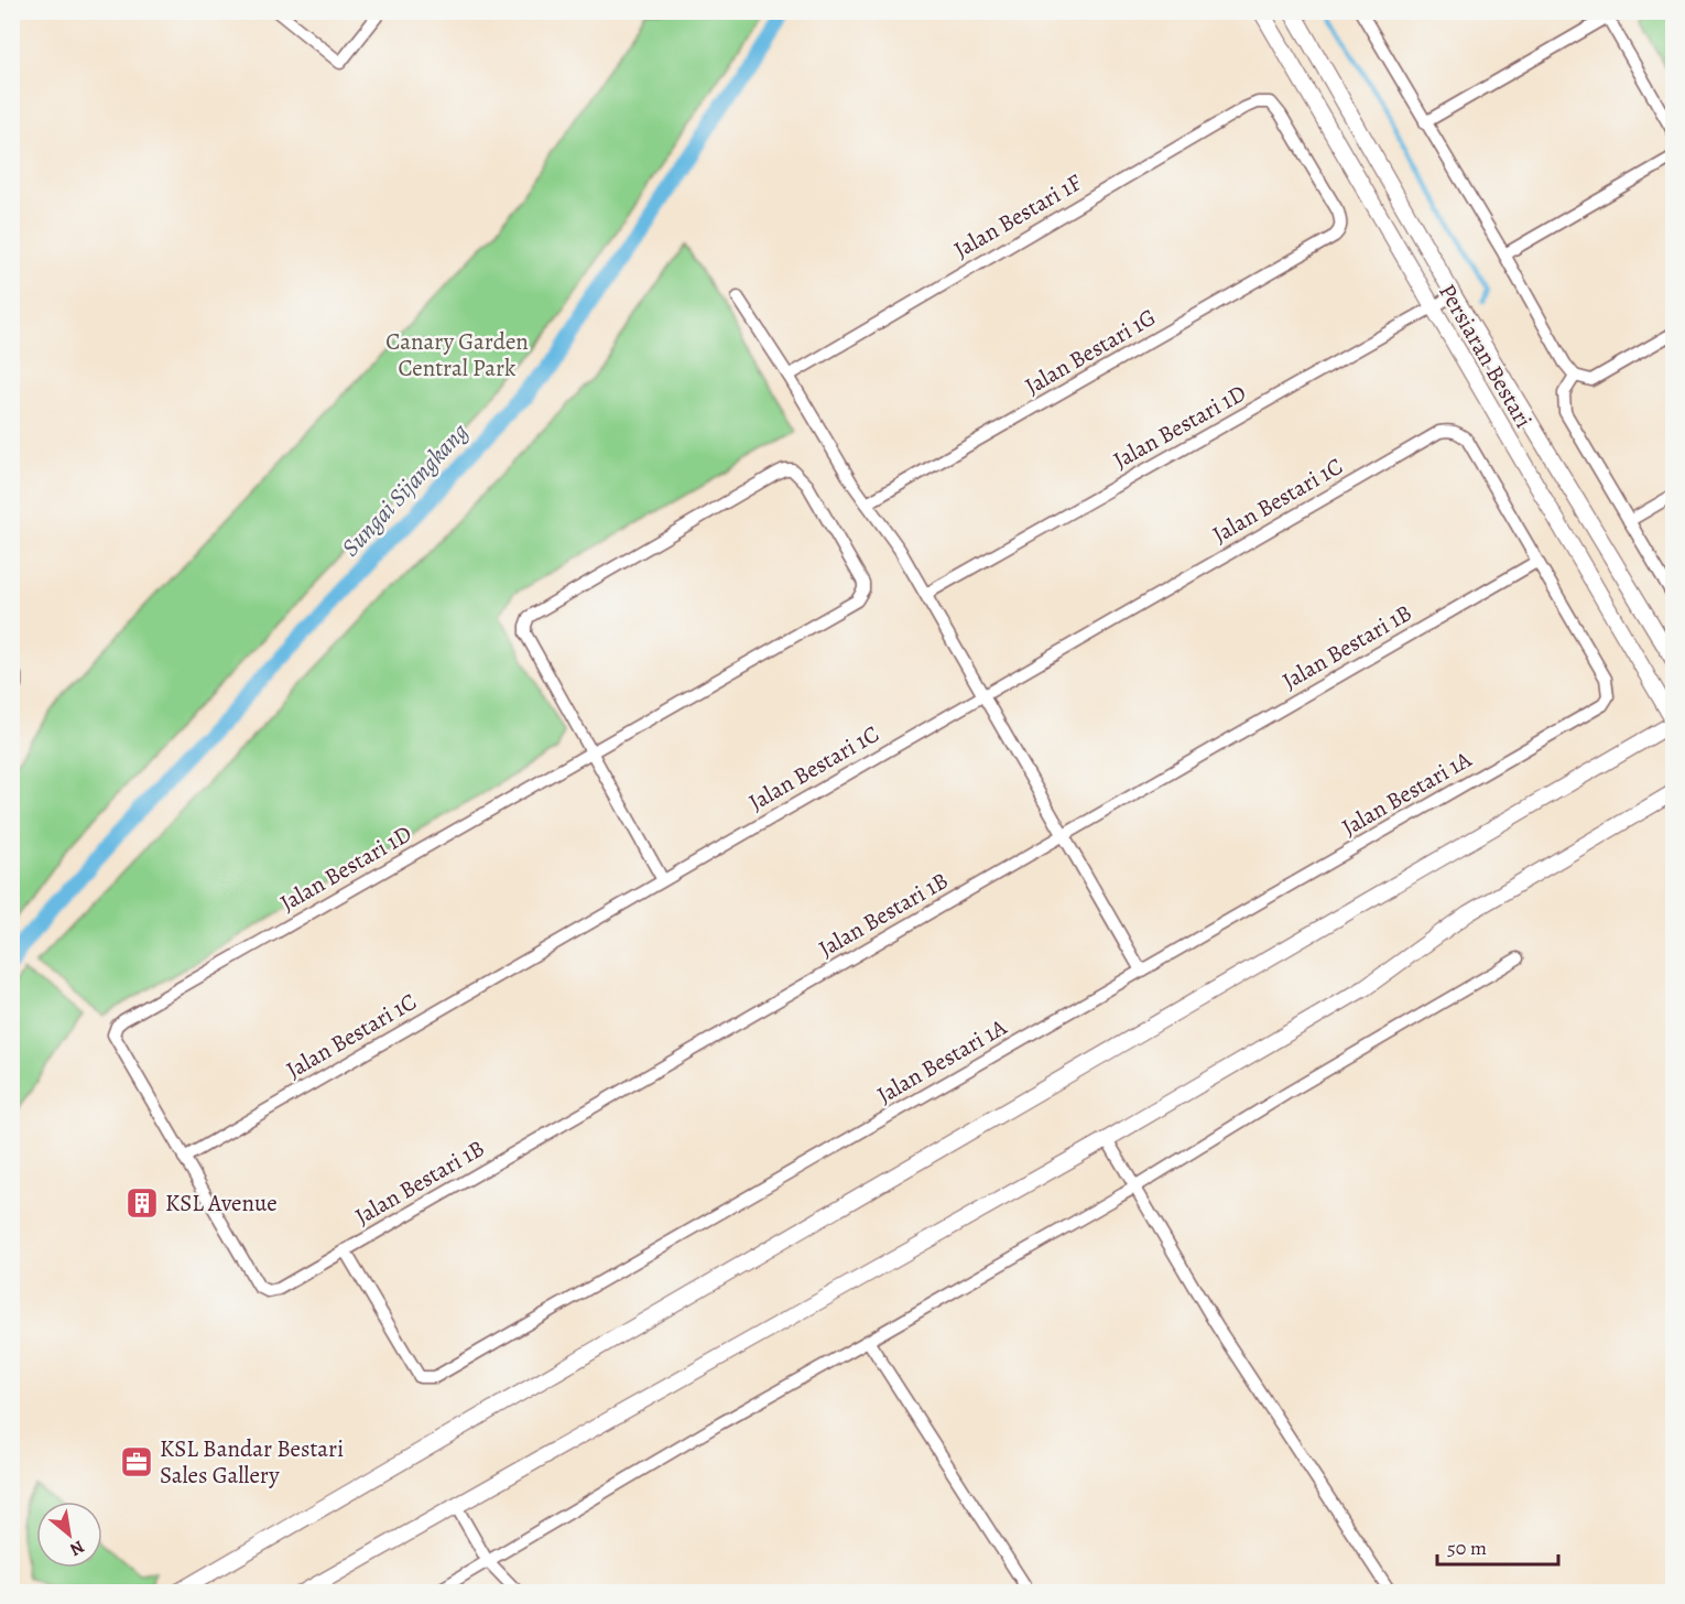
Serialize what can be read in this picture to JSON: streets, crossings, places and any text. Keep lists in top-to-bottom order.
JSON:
{
  "streets": {
    "street": [
      "Jalan Bestari 1F",
      "Jalan Bestari 1G",
      "Persiaran Bestari",
      "Jalan Bestari 1D",
      "Jalan Bestari 1C",
      "Jalan Bestari 1B",
      "Jalan Bestari 1A"
    ]
  },
  "crossings": [
    ["Jalan Bestari 1F", "Jalan Bestari 1G"],
    ["Persiaran Bestari", "Jalan Bestari 1D"],
    ["Jalan Bestari 1D", "Jalan Bestari 1C"],
    ["Jalan Bestari 1D", "Jalan Bestari 1B"],
    ["Jalan Bestari 1C", "Jalan Bestari 1B"],
    ["Jalan Bestari 1C", "Jalan Bestari 1A"],
    ["Jalan Bestari 1B", "Jalan Bestari 1A"]
  ],
  "water": ["Sungai Sijangkang"],
  "parks": ["Canary Garden Central Park"],
  "places": {
    "building": ["KSL Avenue"],
    "office": ["KSL Bandar Bestari Sales Gallery"]
  },
  "scale_bar": "50 m",
  "north": "bottom right"
}
